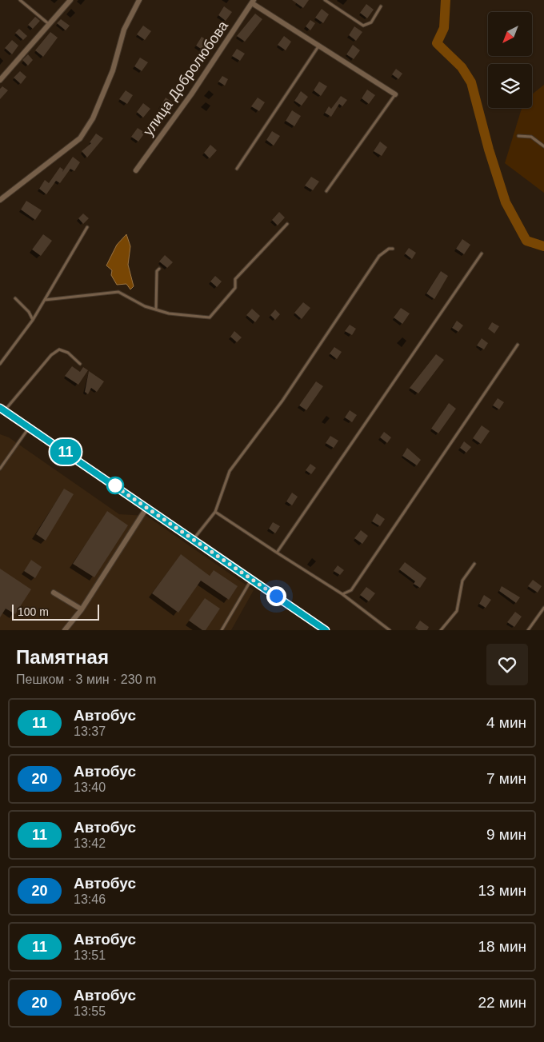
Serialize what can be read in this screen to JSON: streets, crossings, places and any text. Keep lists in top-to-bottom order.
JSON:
{
  "streets": {
    "street": ["улица Добролюбова"]
  },
  "lines": ["bus line 11"],
  "scale_bar": "100 m",
  "north": "bottom left",
  "page": {
    "on_map": "11",
    "scale": "100 m",
    "heading": ["Памятная", "Пешком · 3 мин · 230 m"],
    "list": [
      {
        "mark": "11",
        "name": "Автобус",
        "note": "13:37",
        "value": "4 мин"
      },
      {
        "mark": "20",
        "name": "Автобус",
        "note": "13:40",
        "value": "7 мин"
      },
      {
        "mark": "11",
        "name": "Автобус",
        "note": "13:42",
        "value": "9 мин"
      },
      {
        "mark": "20",
        "name": "Автобус",
        "note": "13:46",
        "value": "13 мин"
      },
      {
        "mark": "11",
        "name": "Автобус",
        "note": "13:51",
        "value": "18 мин"
      },
      {
        "mark": "20",
        "name": "Автобус",
        "note": "13:55",
        "value": "22 мин"
      }
    ]
  }
}
